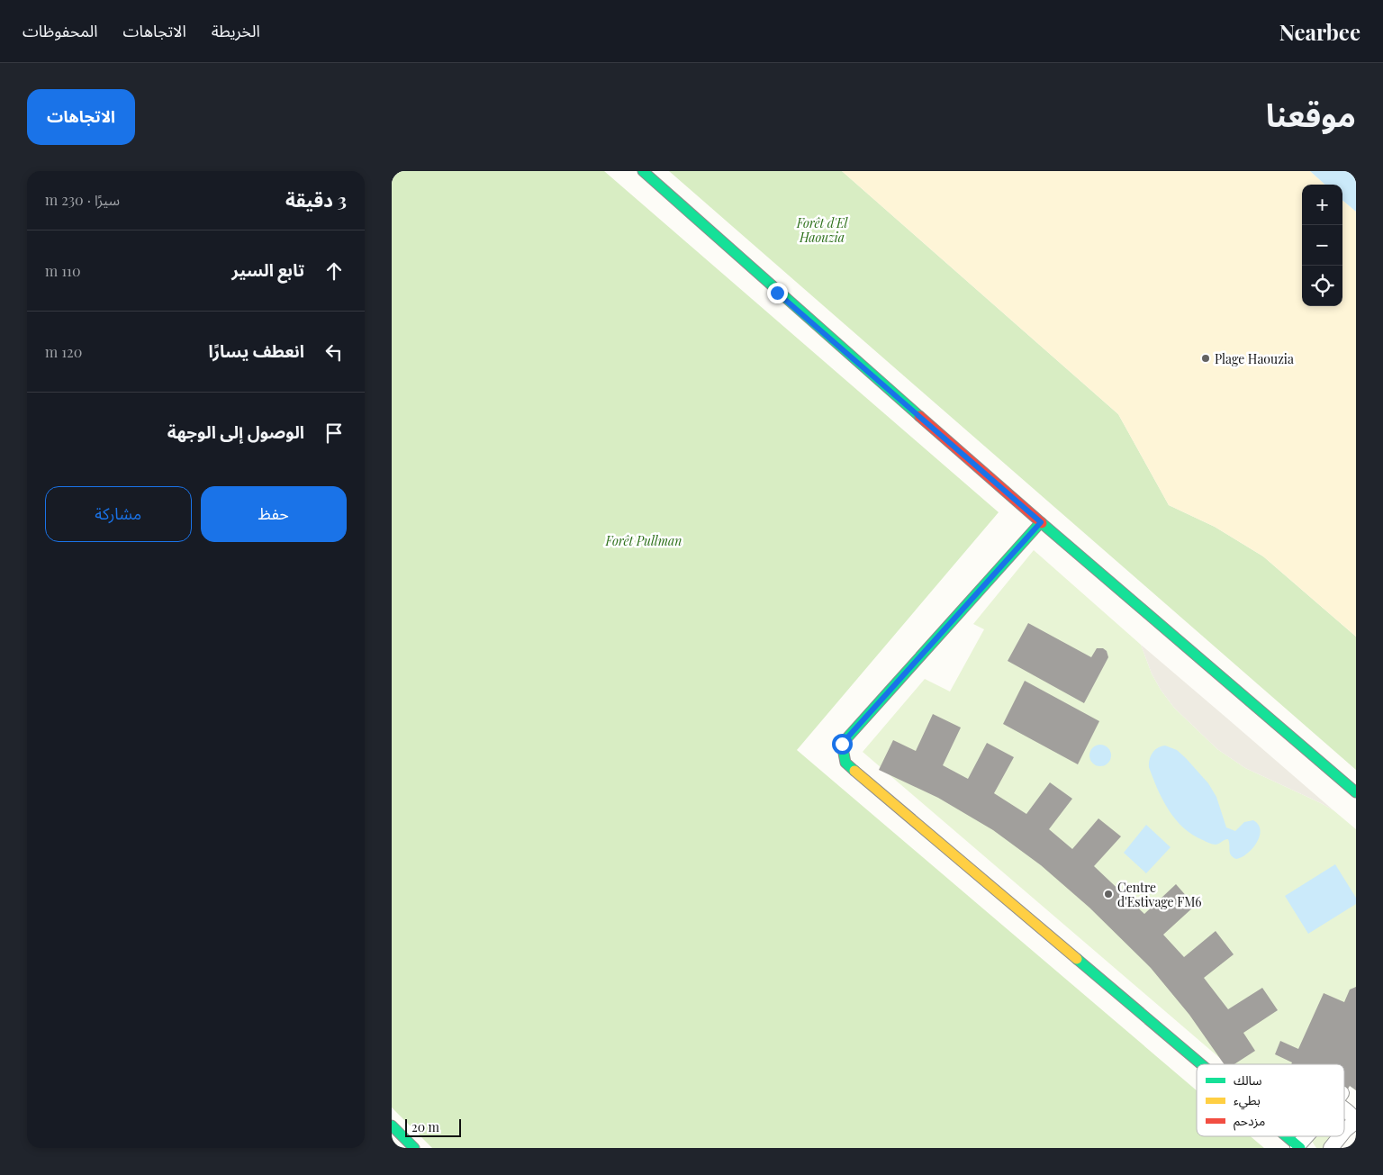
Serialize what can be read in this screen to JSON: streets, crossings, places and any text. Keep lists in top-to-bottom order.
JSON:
{
  "parks": ["Forêt d'El Haouzia", "Forêt Pullman"],
  "places": ["Plage Haouzia", "Centre d'Estivage FM6"],
  "legend": ["سالك", "بطيء", "مزدحم"],
  "scale_bar": "20 m",
  "page": {
    "header": "Nearbee",
    "nav": ["الخريطة", "الاتجاهات", "المحفوظات"],
    "title": "موقعنا",
    "buttons": [
      "الاتجاهات",
      ["حفظ", "مشاركة"]
    ],
    "heading": ["3 دقيقة", "سيرًا · 230 m"],
    "map_buttons": ["+", "−"],
    "list": [
      ["تابع السير", "110 m"],
      ["انعطف يسارًا", "120 m"],
      "الوصول إلى الوجهة"
    ],
    "scale": "20 m"
  }
}
